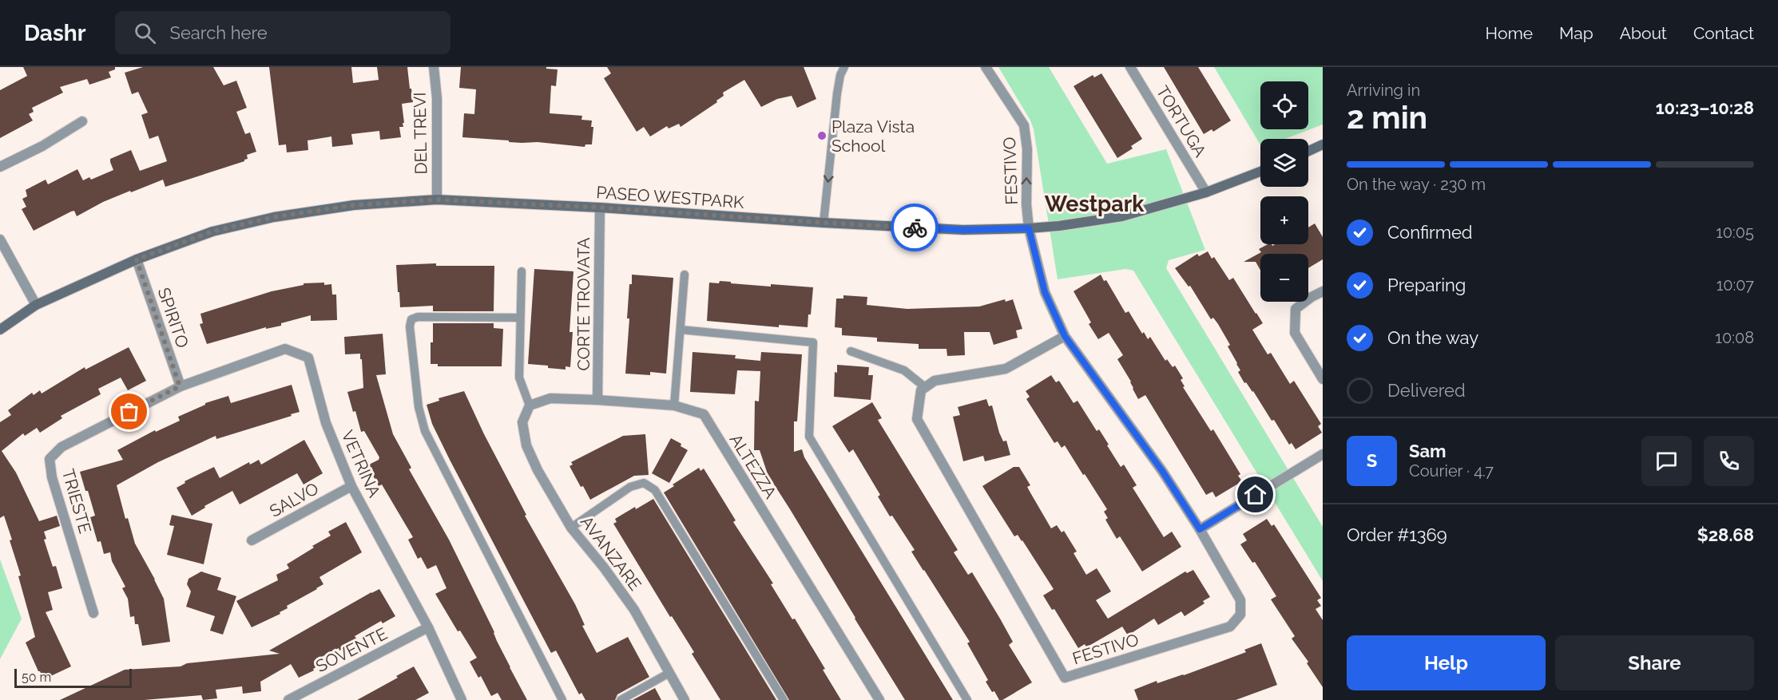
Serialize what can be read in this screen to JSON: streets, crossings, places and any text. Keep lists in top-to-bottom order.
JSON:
{
  "streets": {
    "street": [
      "TORTUGA",
      "DEL TREVI",
      "FESTIVO",
      "PASEO WESTPARK",
      "CORTE TROVATA",
      "SPIRITO",
      "VETRINA",
      "ALTEZZA",
      "SALVO",
      "TRIESTE",
      "AVANZARE",
      "SOVENTE"
    ]
  },
  "crossings": [
    ["TORTUGA", "PASEO WESTPARK"],
    ["DEL TREVI", "PASEO WESTPARK"],
    ["FESTIVO", "PASEO WESTPARK"],
    ["PASEO WESTPARK", "CORTE TROVATA"],
    ["PASEO WESTPARK", "SPIRITO"],
    ["CORTE TROVATA", "ALTEZZA"],
    ["SPIRITO", "VETRINA"],
    ["SPIRITO", "TRIESTE"],
    ["VETRINA", "SALVO"],
    ["VETRINA", "TRIESTE"],
    ["VETRINA", "SOVENTE"],
    ["ALTEZZA", "AVANZARE"]
  ],
  "districts": ["Westpark"],
  "places": ["Plaza Vista School"],
  "scale_bar": "50 m",
  "page": {
    "header": "Dashr",
    "search": "Search here",
    "nav": [
      "Home",
      "Map",
      "About",
      "Contact"
    ],
    "heading": ["2 min", "Arriving in", "10:23–10:28"],
    "panel": [
      "Sam",
      "Courier · 4.7",
      "Order #1369",
      "$28.68"
    ],
    "map_buttons": ["+", "−"],
    "bar": "On the way · 230 m",
    "list": [
      ["Confirmed", "10:05"],
      ["Preparing", "10:07"],
      ["On the way", "10:08"],
      "Delivered"
    ],
    "round": "S",
    "buttons": ["Help", "Share"],
    "scale": "50 m"
  }
}
